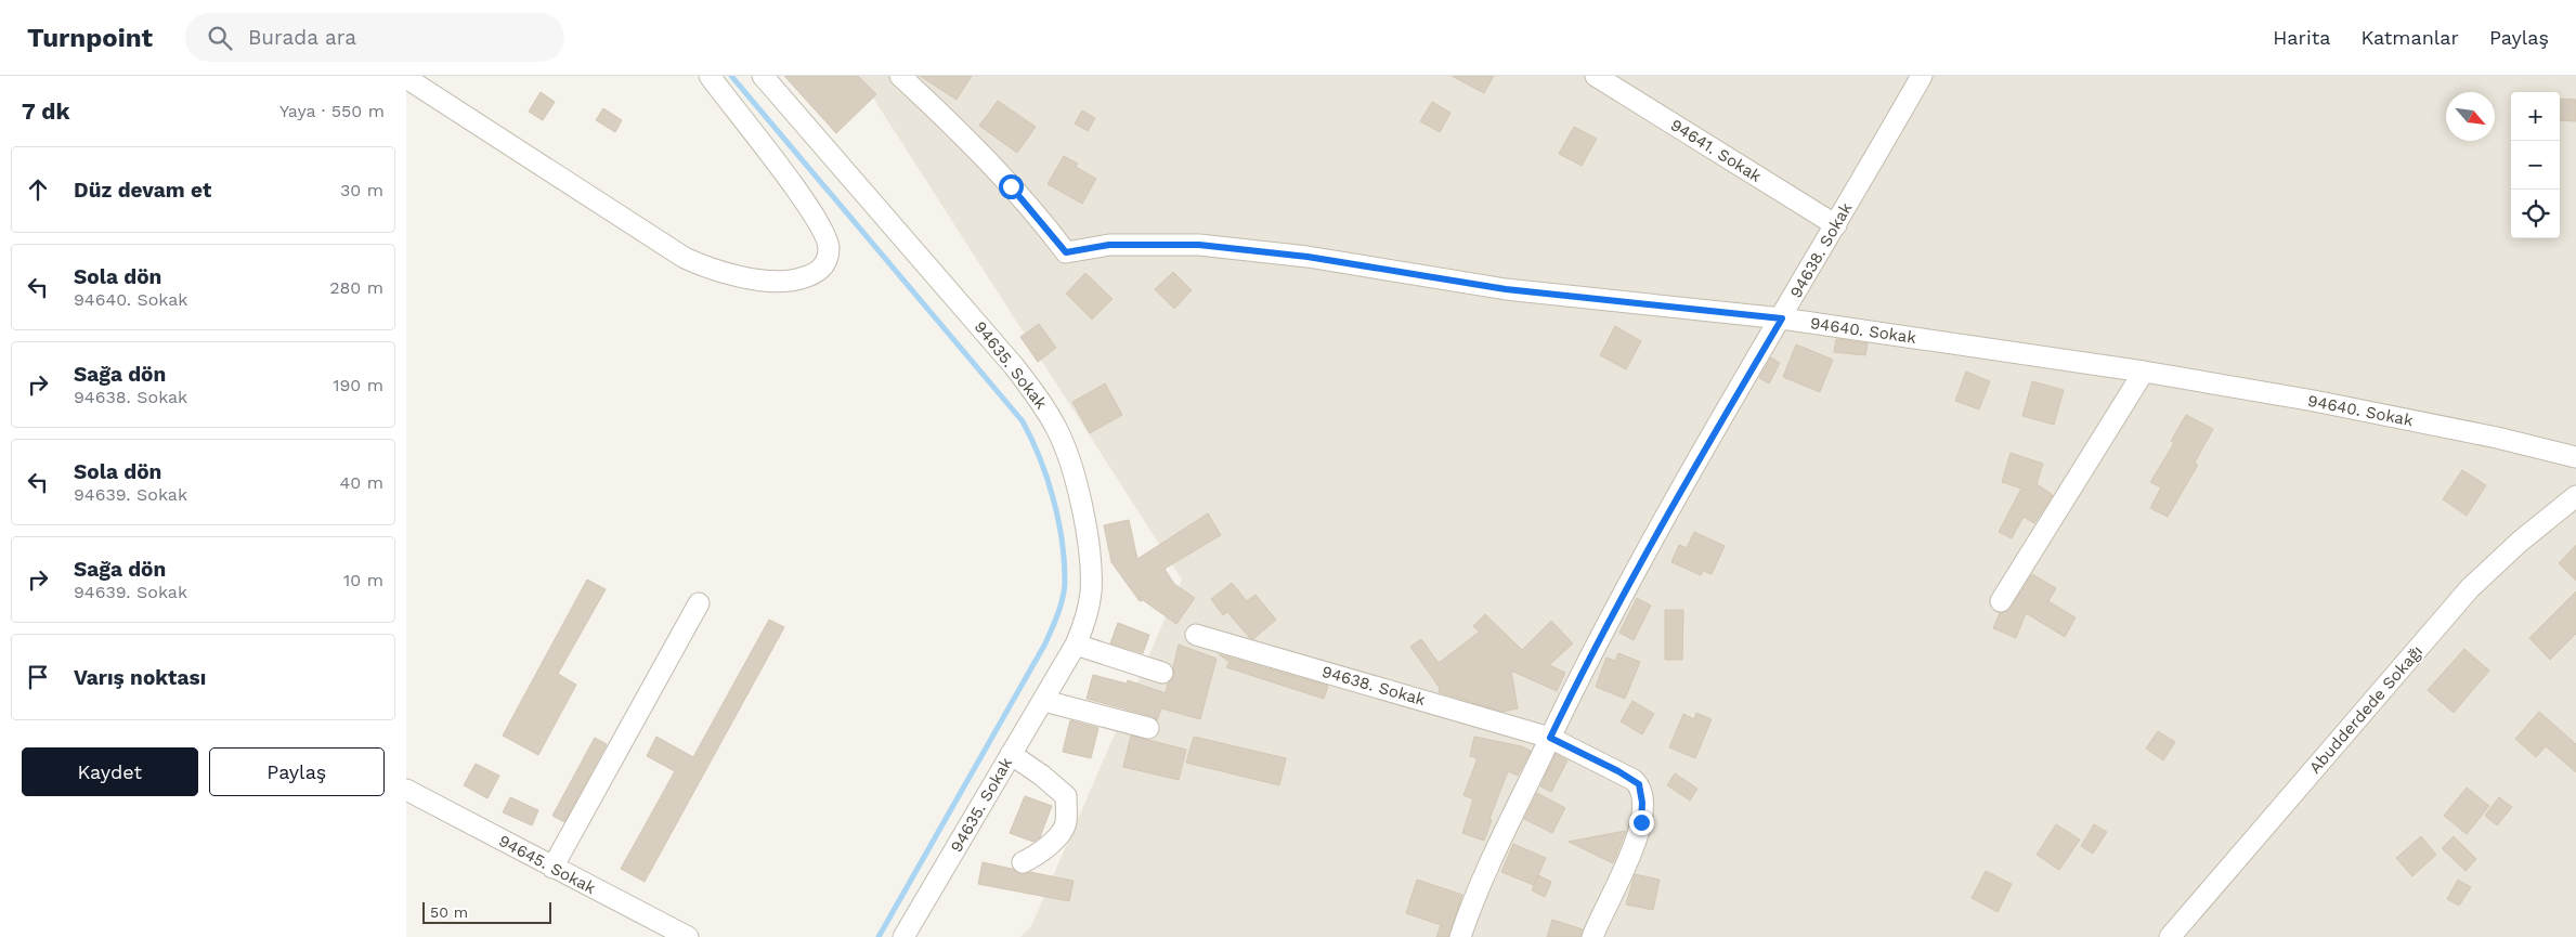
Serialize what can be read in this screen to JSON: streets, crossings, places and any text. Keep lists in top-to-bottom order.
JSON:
{
  "streets": {
    "street": [
      "94641. Sokak",
      "94638. Sokak",
      "94640. Sokak",
      "94635. Sokak",
      "Abudderdede Sokağı",
      "94645. Sokak"
    ]
  },
  "crossings": [
    ["94641. Sokak", "94638. Sokak"],
    ["94638. Sokak", "94640. Sokak"]
  ],
  "scale_bar": "50 m",
  "north": "bottom right",
  "page": {
    "header": "Turnpoint",
    "search": "Burada ara",
    "nav": ["Harita", "Katmanlar", "Paylaş"],
    "heading": ["7 dk", "Yaya · 550 m"],
    "map_buttons": ["+", "−"],
    "list": [
      ["Düz devam et", "30 m"],
      ["Sola dön", "94640. Sokak", "280 m"],
      ["Sağa dön", "94638. Sokak", "190 m"],
      ["Sola dön", "94639. Sokak", "40 m"],
      ["Sağa dön", "94639. Sokak", "10 m"],
      "Varış noktası"
    ],
    "buttons": ["Kaydet", "Paylaş"],
    "scale": "50 m"
  }
}
